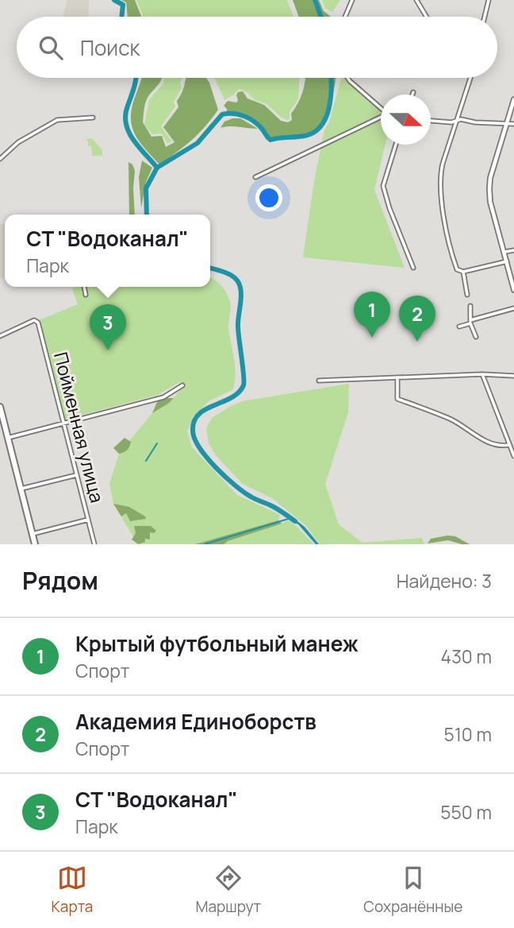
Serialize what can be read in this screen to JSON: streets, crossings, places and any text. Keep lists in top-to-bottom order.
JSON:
{
  "streets": {
    "street": ["Пойменная улица"]
  },
  "north": "right",
  "page": {
    "search": "Поиск",
    "popup": ["СТ \"Водоканал\"", "Парк"],
    "pins": ["1", "2", "3"],
    "heading": ["Рядом", "Найдено: 3"],
    "list": [
      {
        "mark": "1",
        "name": "Крытый футбольный манеж",
        "note": "Спорт",
        "value": "430 m"
      },
      {
        "mark": "2",
        "name": "Академия Единоборств",
        "note": "Спорт",
        "value": "510 m"
      },
      {
        "mark": "3",
        "name": "СТ \"Водоканал\"",
        "note": "Парк",
        "value": "550 m"
      }
    ],
    "nav": ["Карта", "Маршрут", "Сохранённые"]
  }
}
